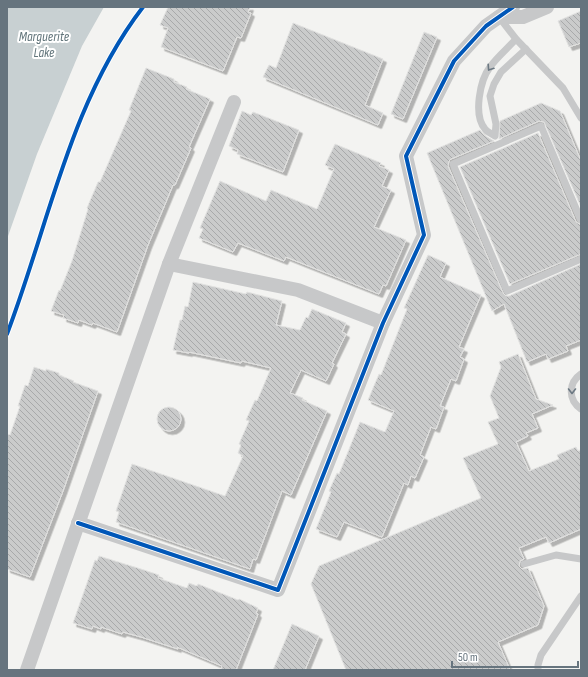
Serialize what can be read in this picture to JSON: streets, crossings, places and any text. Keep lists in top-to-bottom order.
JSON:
{
  "water": ["Marguerite Lake"],
  "scale_bar": "50 m"
}
